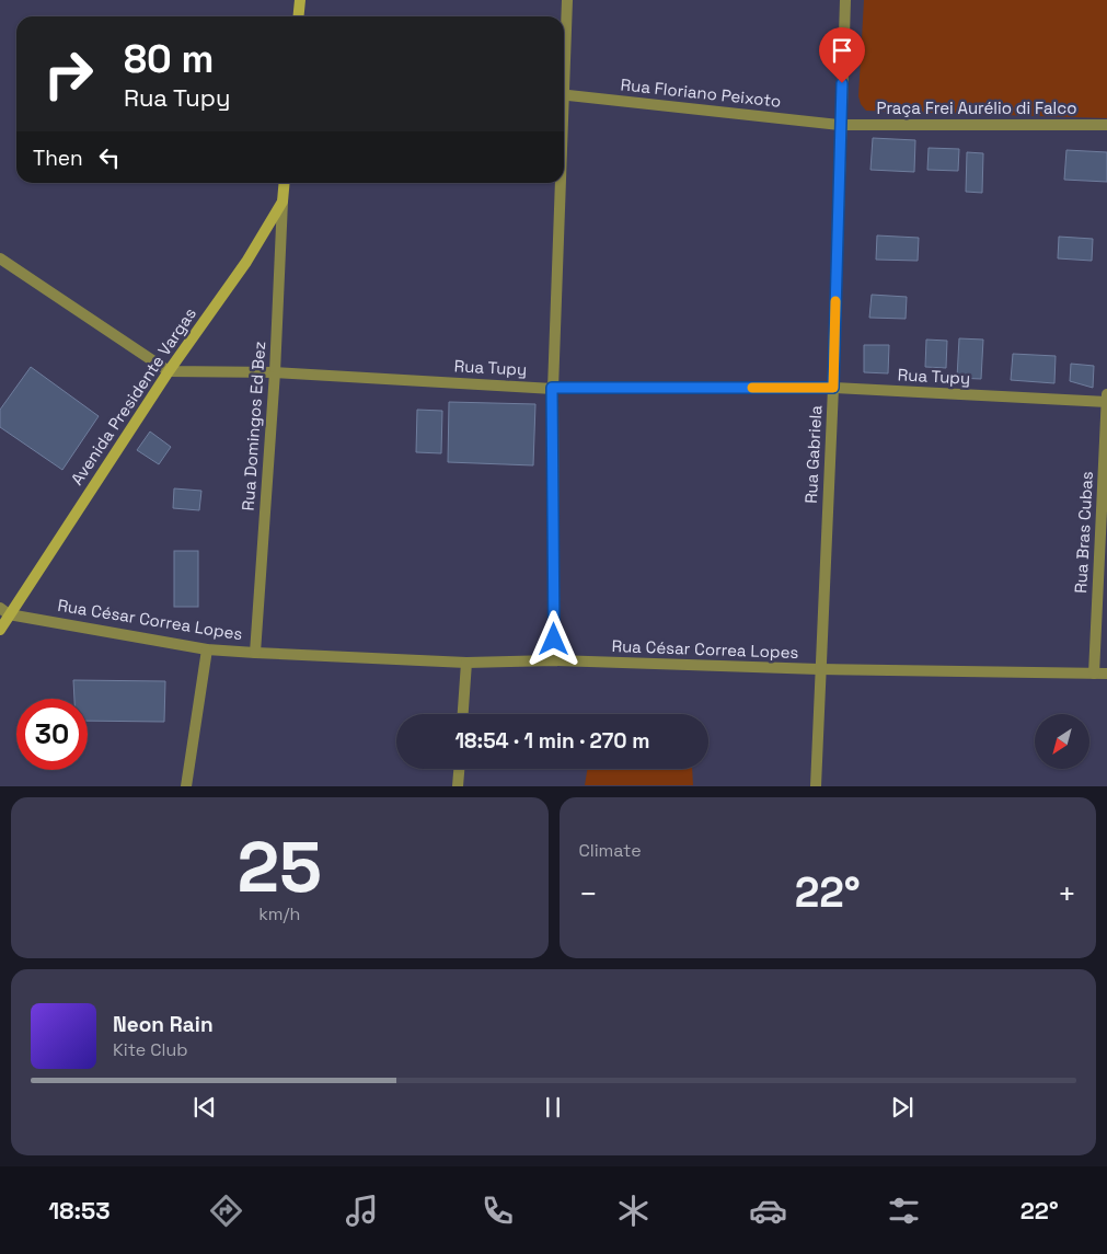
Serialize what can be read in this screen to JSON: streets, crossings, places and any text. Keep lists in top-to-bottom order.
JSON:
{
  "streets": {
    "main road": ["Avenida Presidente Vargas"],
    "street": [
      "Rua Floriano Peixoto",
      "Praça Frei Aurélio di Falco",
      "Rua Tupy",
      "Rua Domingos Ed Bez",
      "Rua Gabriela",
      "Rua Bras Cubas",
      "Rua César Correa Lopes"
    ]
  },
  "crossings": [
    ["Rua Floriano Peixoto", "Praça Frei Aurélio di Falco"],
    ["Rua Floriano Peixoto", "Rua Gabriela"],
    ["Praça Frei Aurélio di Falco", "Rua Gabriela"],
    ["Rua Tupy", "Avenida Presidente Vargas"],
    ["Rua Tupy", "Rua Domingos Ed Bez"],
    ["Rua Tupy", "Rua Gabriela"],
    ["Rua Tupy", "Rua Bras Cubas"],
    ["Avenida Presidente Vargas", "Rua Domingos Ed Bez"],
    ["Avenida Presidente Vargas", "Rua César Correa Lopes"],
    ["Rua Domingos Ed Bez", "Rua César Correa Lopes"],
    ["Rua Gabriela", "Rua César Correa Lopes"],
    ["Rua Bras Cubas", "Rua César Correa Lopes"]
  ],
  "north": "bottom left",
  "page": {
    "turn": ["80 m", "Rua Tupy"],
    "then": "Then",
    "limit": "30",
    "trip": "18:54 · 1 min · 270 m",
    "tile": [
      ["25", "km/h"],
      "Climate"
    ],
    "heat": ["−", "22°", "+"],
    "song": ["Neon Rain", "Kite Club"],
    "tabs": ["18:53", "22°"]
  }
}
